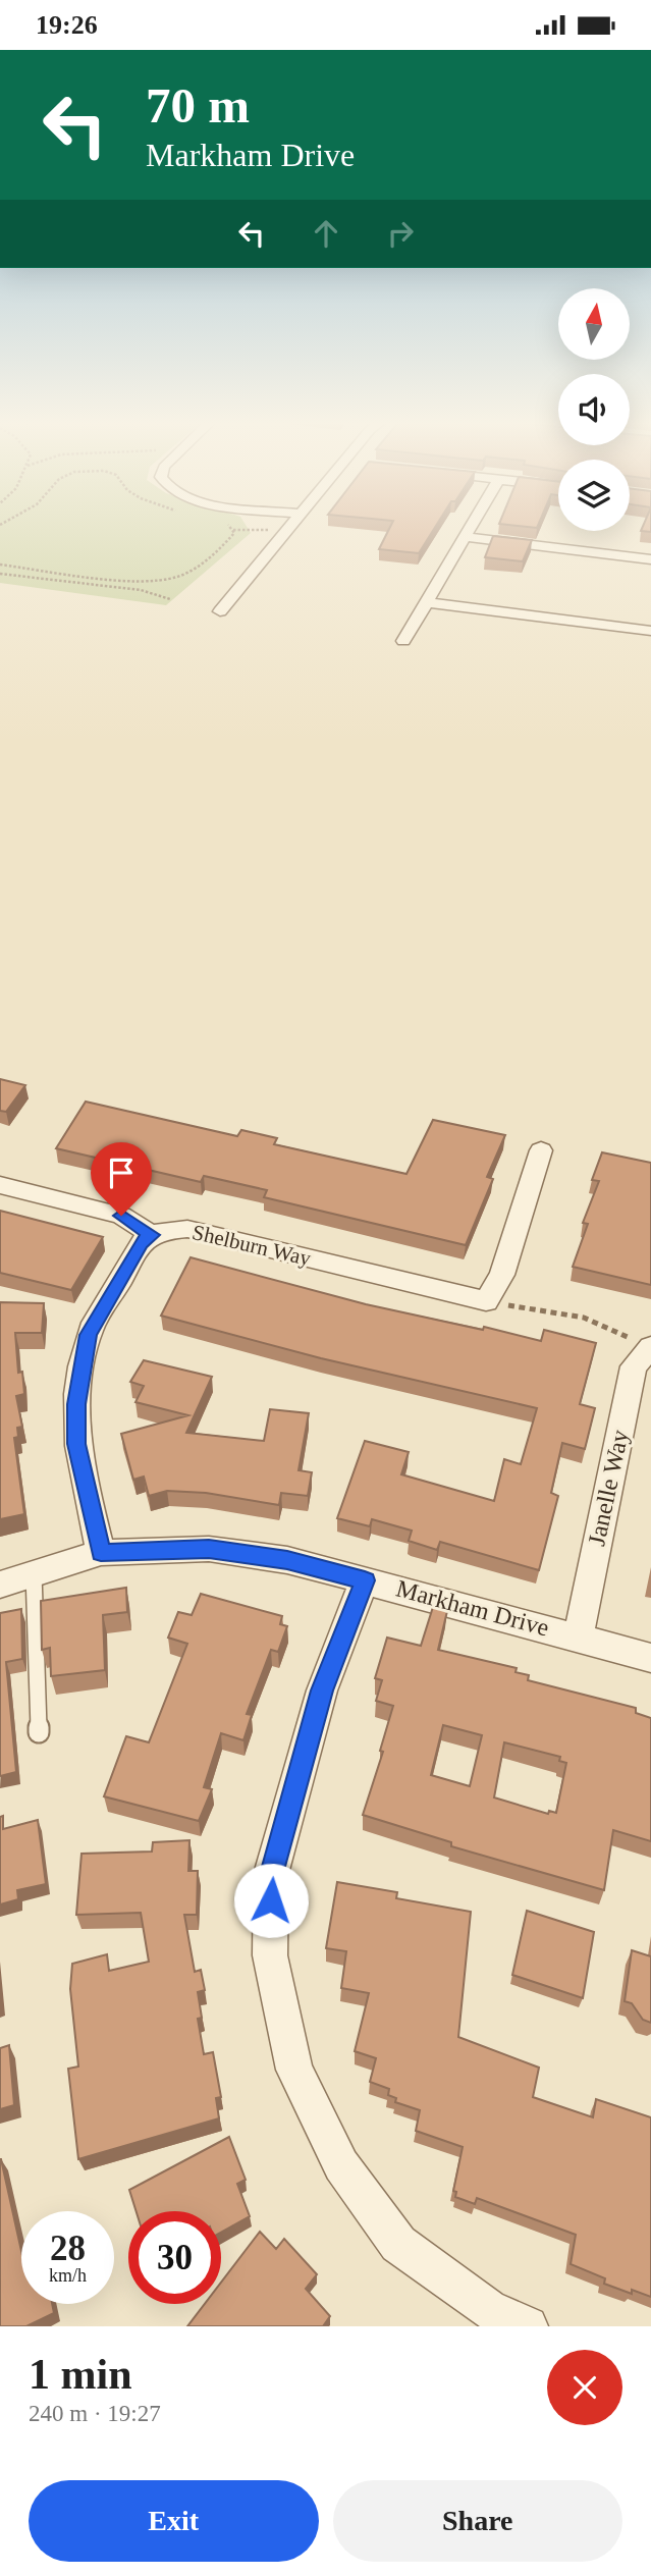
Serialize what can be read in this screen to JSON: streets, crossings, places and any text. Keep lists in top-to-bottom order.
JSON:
{
  "streets": {
    "street": ["Shelburn Way", "Janelle Way", "Markham Drive"]
  },
  "crossings": [
    ["Janelle Way", "Markham Drive"]
  ],
  "north": "top",
  "page": {
    "status": "19:26",
    "turn": ["70 m", "Markham Drive"],
    "speed": "28 km/h",
    "limit": "30",
    "heading": ["1 min", "240 m · 19:27"],
    "buttons": ["Exit", "Share"]
  }
}
